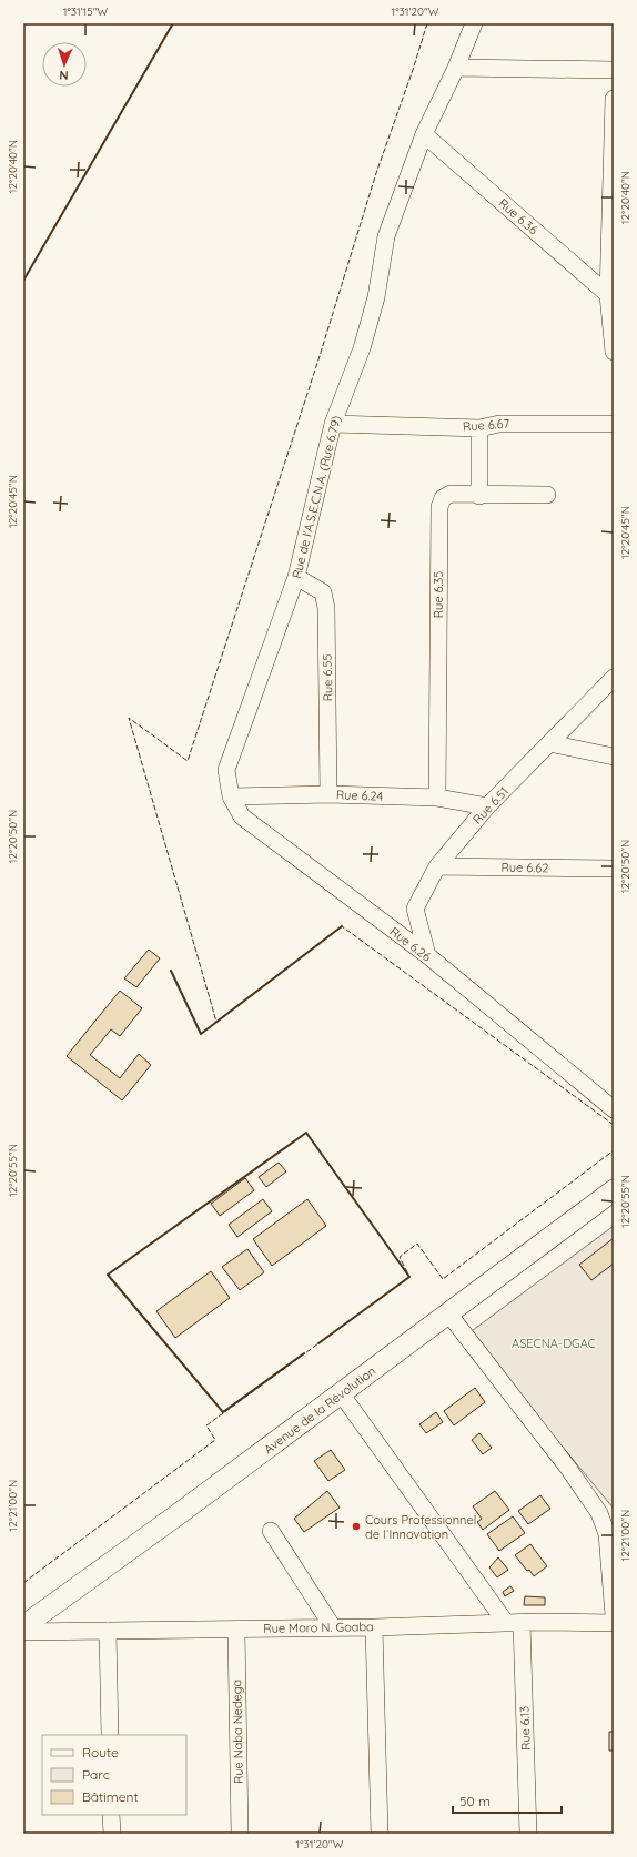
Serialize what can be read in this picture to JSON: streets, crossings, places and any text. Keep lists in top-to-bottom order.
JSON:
{
  "streets": {
    "main road": ["Avenue de la Révolution"],
    "street": [
      "Rue 6.36",
      "Rue 6.67",
      "Rue de l'A.S.E.C.N.A. (Rue 6.79)",
      "Rue 6.35",
      "Rue 6.55",
      "Rue 6.24",
      "Rue 6.51",
      "Rue 6.62",
      "Rue 6.26",
      "Rue Moro N. Goaba",
      "Rue 6.13",
      "Rue Naba Nedega"
    ]
  },
  "crossings": [
    ["Rue 6.36", "Rue de l'A.S.E.C.N.A. (Rue 6.79)"],
    ["Rue 6.67", "Rue de l'A.S.E.C.N.A. (Rue 6.79)"],
    ["Rue de l'A.S.E.C.N.A. (Rue 6.79)", "Rue 6.55"],
    ["Rue de l'A.S.E.C.N.A. (Rue 6.79)", "Rue 6.26"],
    ["Rue 6.35", "Rue 6.24"],
    ["Rue 6.55", "Rue 6.24"],
    ["Rue 6.24", "Rue 6.51"],
    ["Rue 6.24", "Rue 6.26"],
    ["Rue 6.51", "Rue 6.62"],
    ["Rue 6.51", "Rue 6.26"],
    ["Rue Moro N. Goaba", "Rue 6.13"],
    ["Rue Moro N. Goaba", "Rue Naba Nedega"]
  ],
  "parks": ["ASECNA-DGAC"],
  "places": ["Cours Professionnel de l´Innovation"],
  "legend": ["Route", "Parc", "Bâtiment"],
  "scale_bar": "50 m",
  "north": "bottom",
  "coordinates": [
    "1°31'15\"W",
    "1°31'20\"W",
    "12°20'40\"N",
    "12°20'45\"N",
    "12°20'50\"N",
    "12°20'55\"N",
    "12°21'00\"N"
  ]
}
